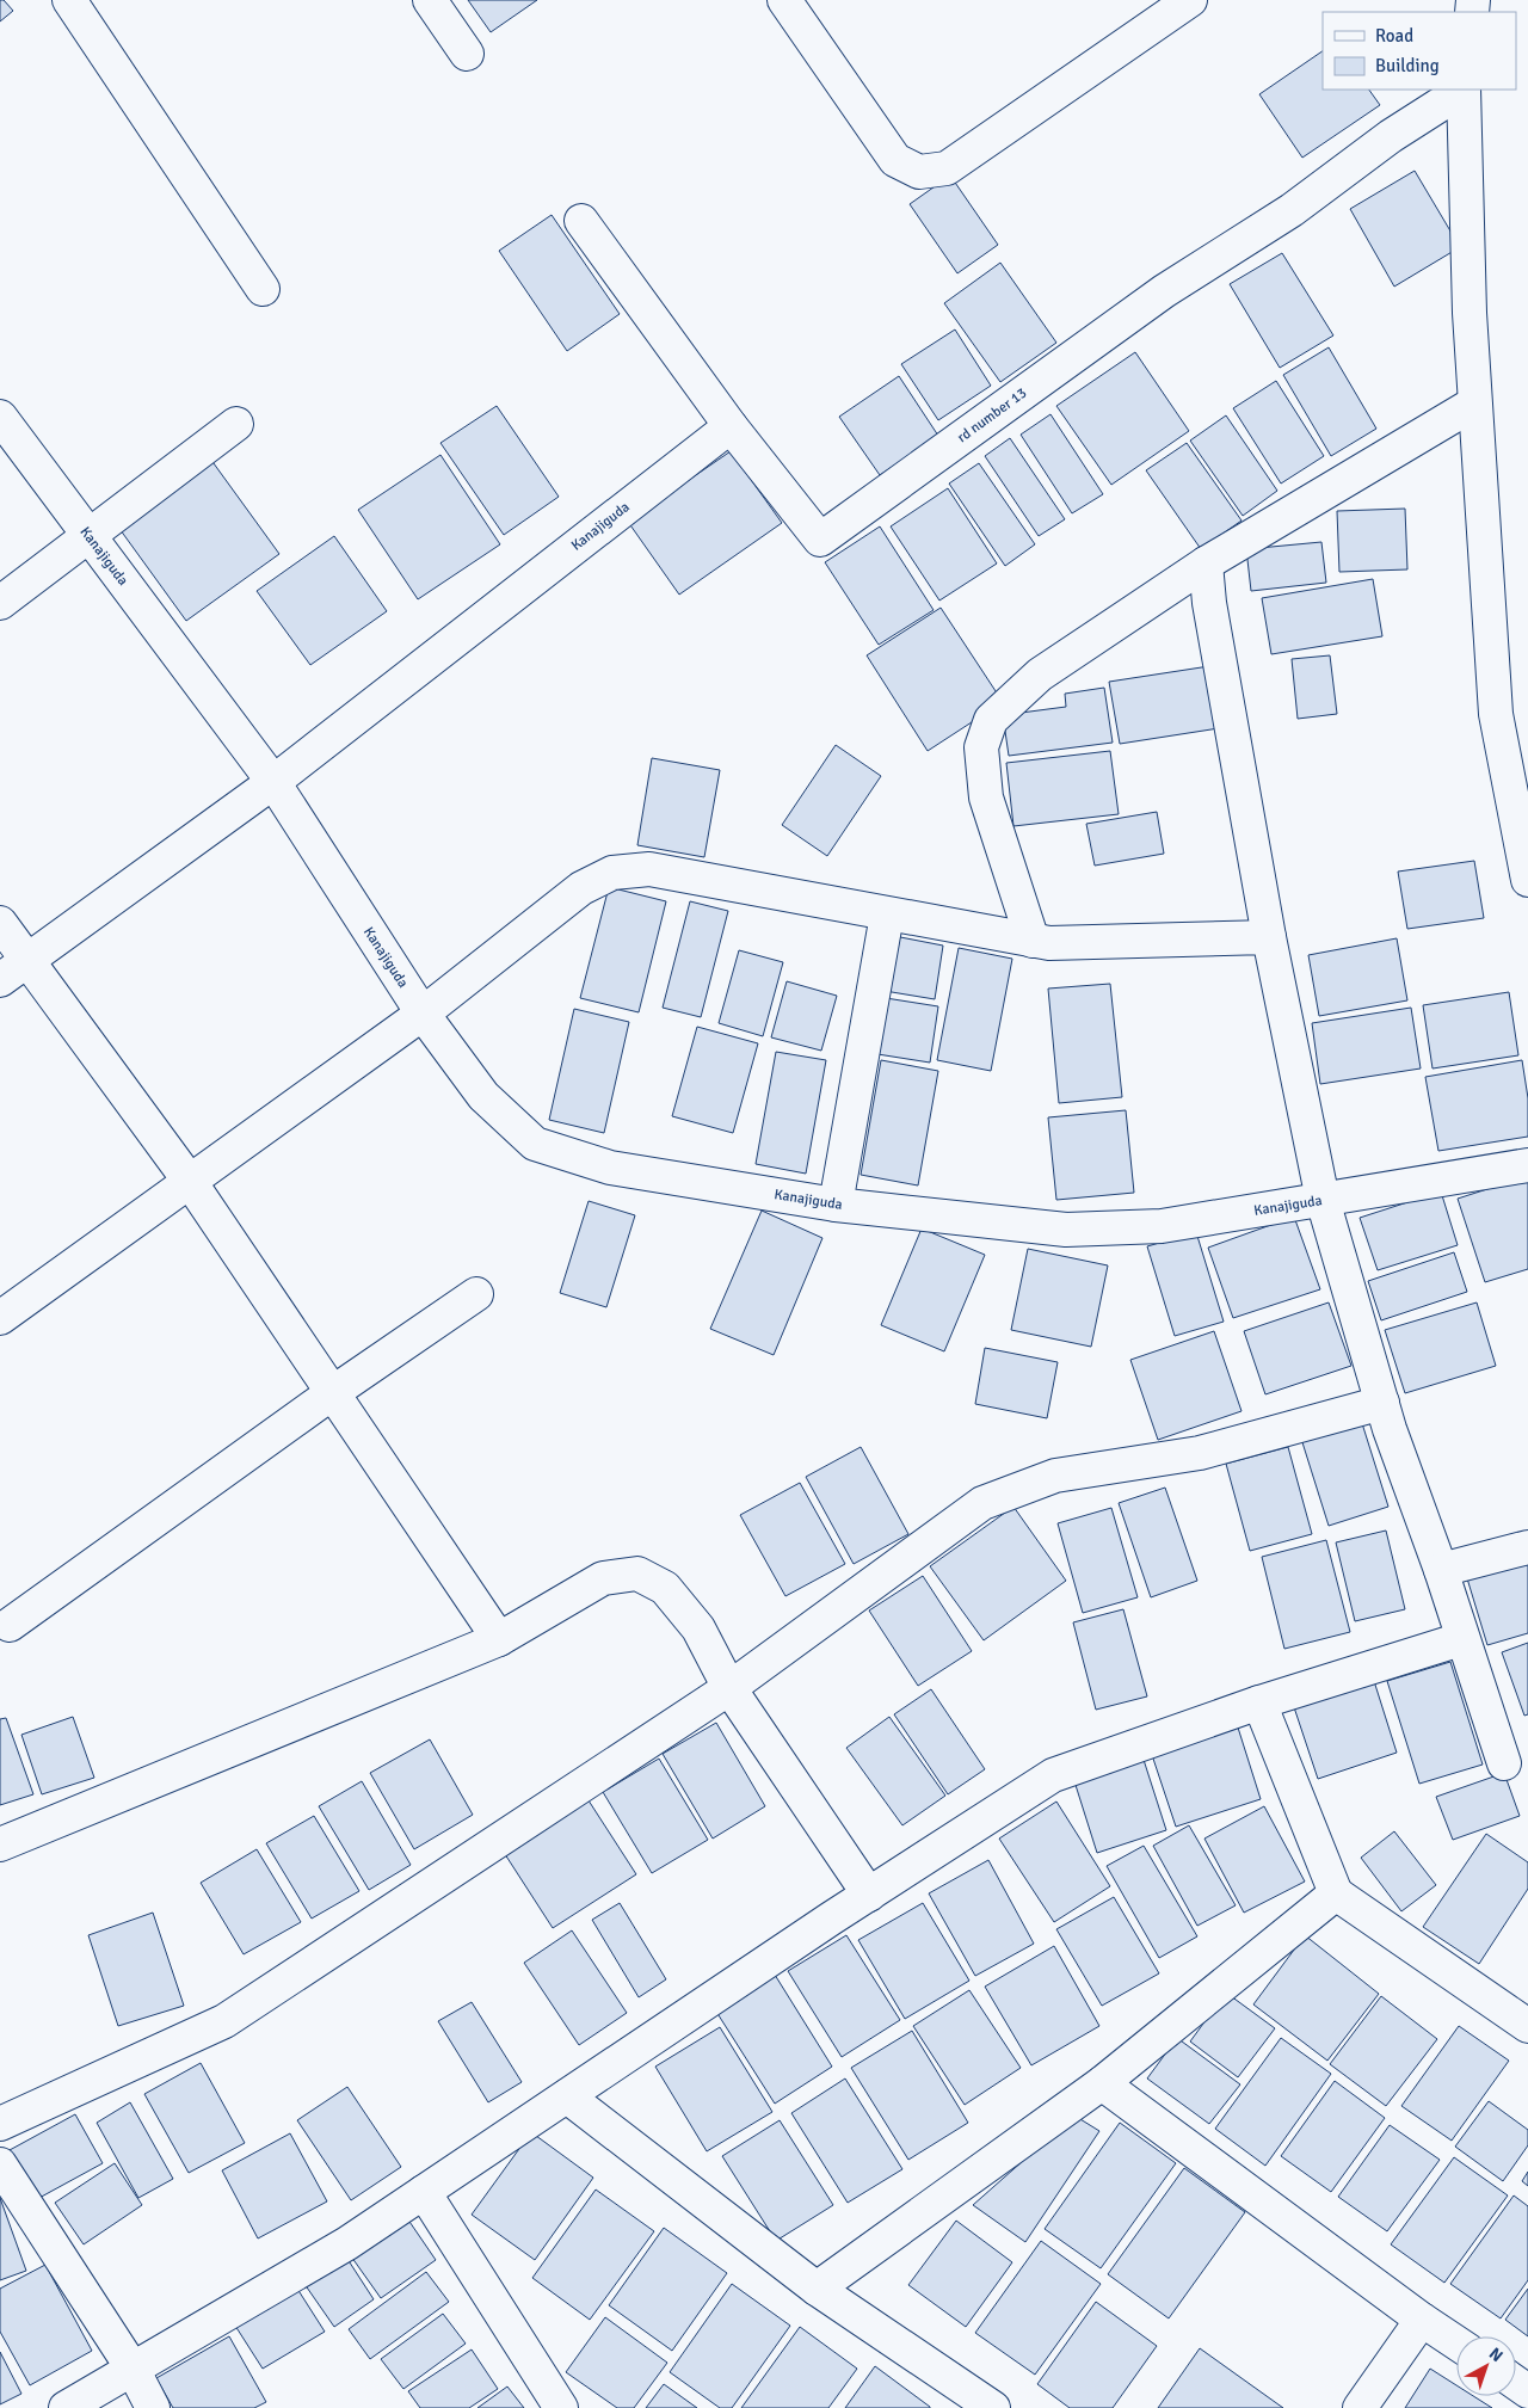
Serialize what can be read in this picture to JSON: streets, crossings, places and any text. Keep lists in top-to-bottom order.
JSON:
{
  "streets": {
    "street": ["rd number 13", "Kanajiguda"]
  },
  "crossings": [
    ["rd number 13", "Kanajiguda"]
  ],
  "legend": ["Road", "Building"],
  "north": "top right"
}
